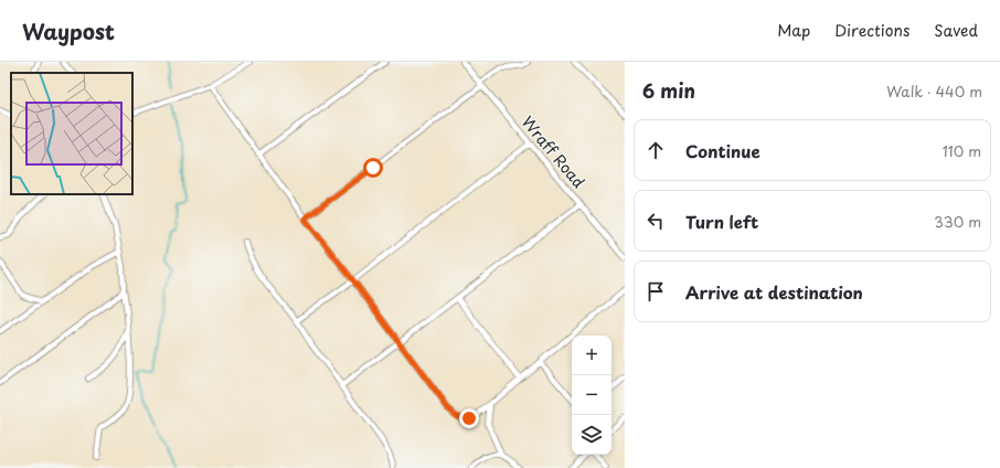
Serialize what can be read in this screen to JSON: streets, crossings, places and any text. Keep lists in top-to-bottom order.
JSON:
{
  "streets": {
    "street": ["Wraff Road"]
  },
  "page": {
    "header": "Waypost",
    "nav": ["Map", "Directions", "Saved"],
    "heading": ["6 min", "Walk · 440 m"],
    "list": [
      ["Continue", "110 m"],
      ["Turn left", "330 m"],
      "Arrive at destination"
    ],
    "map_buttons": ["+", "−"]
  }
}
